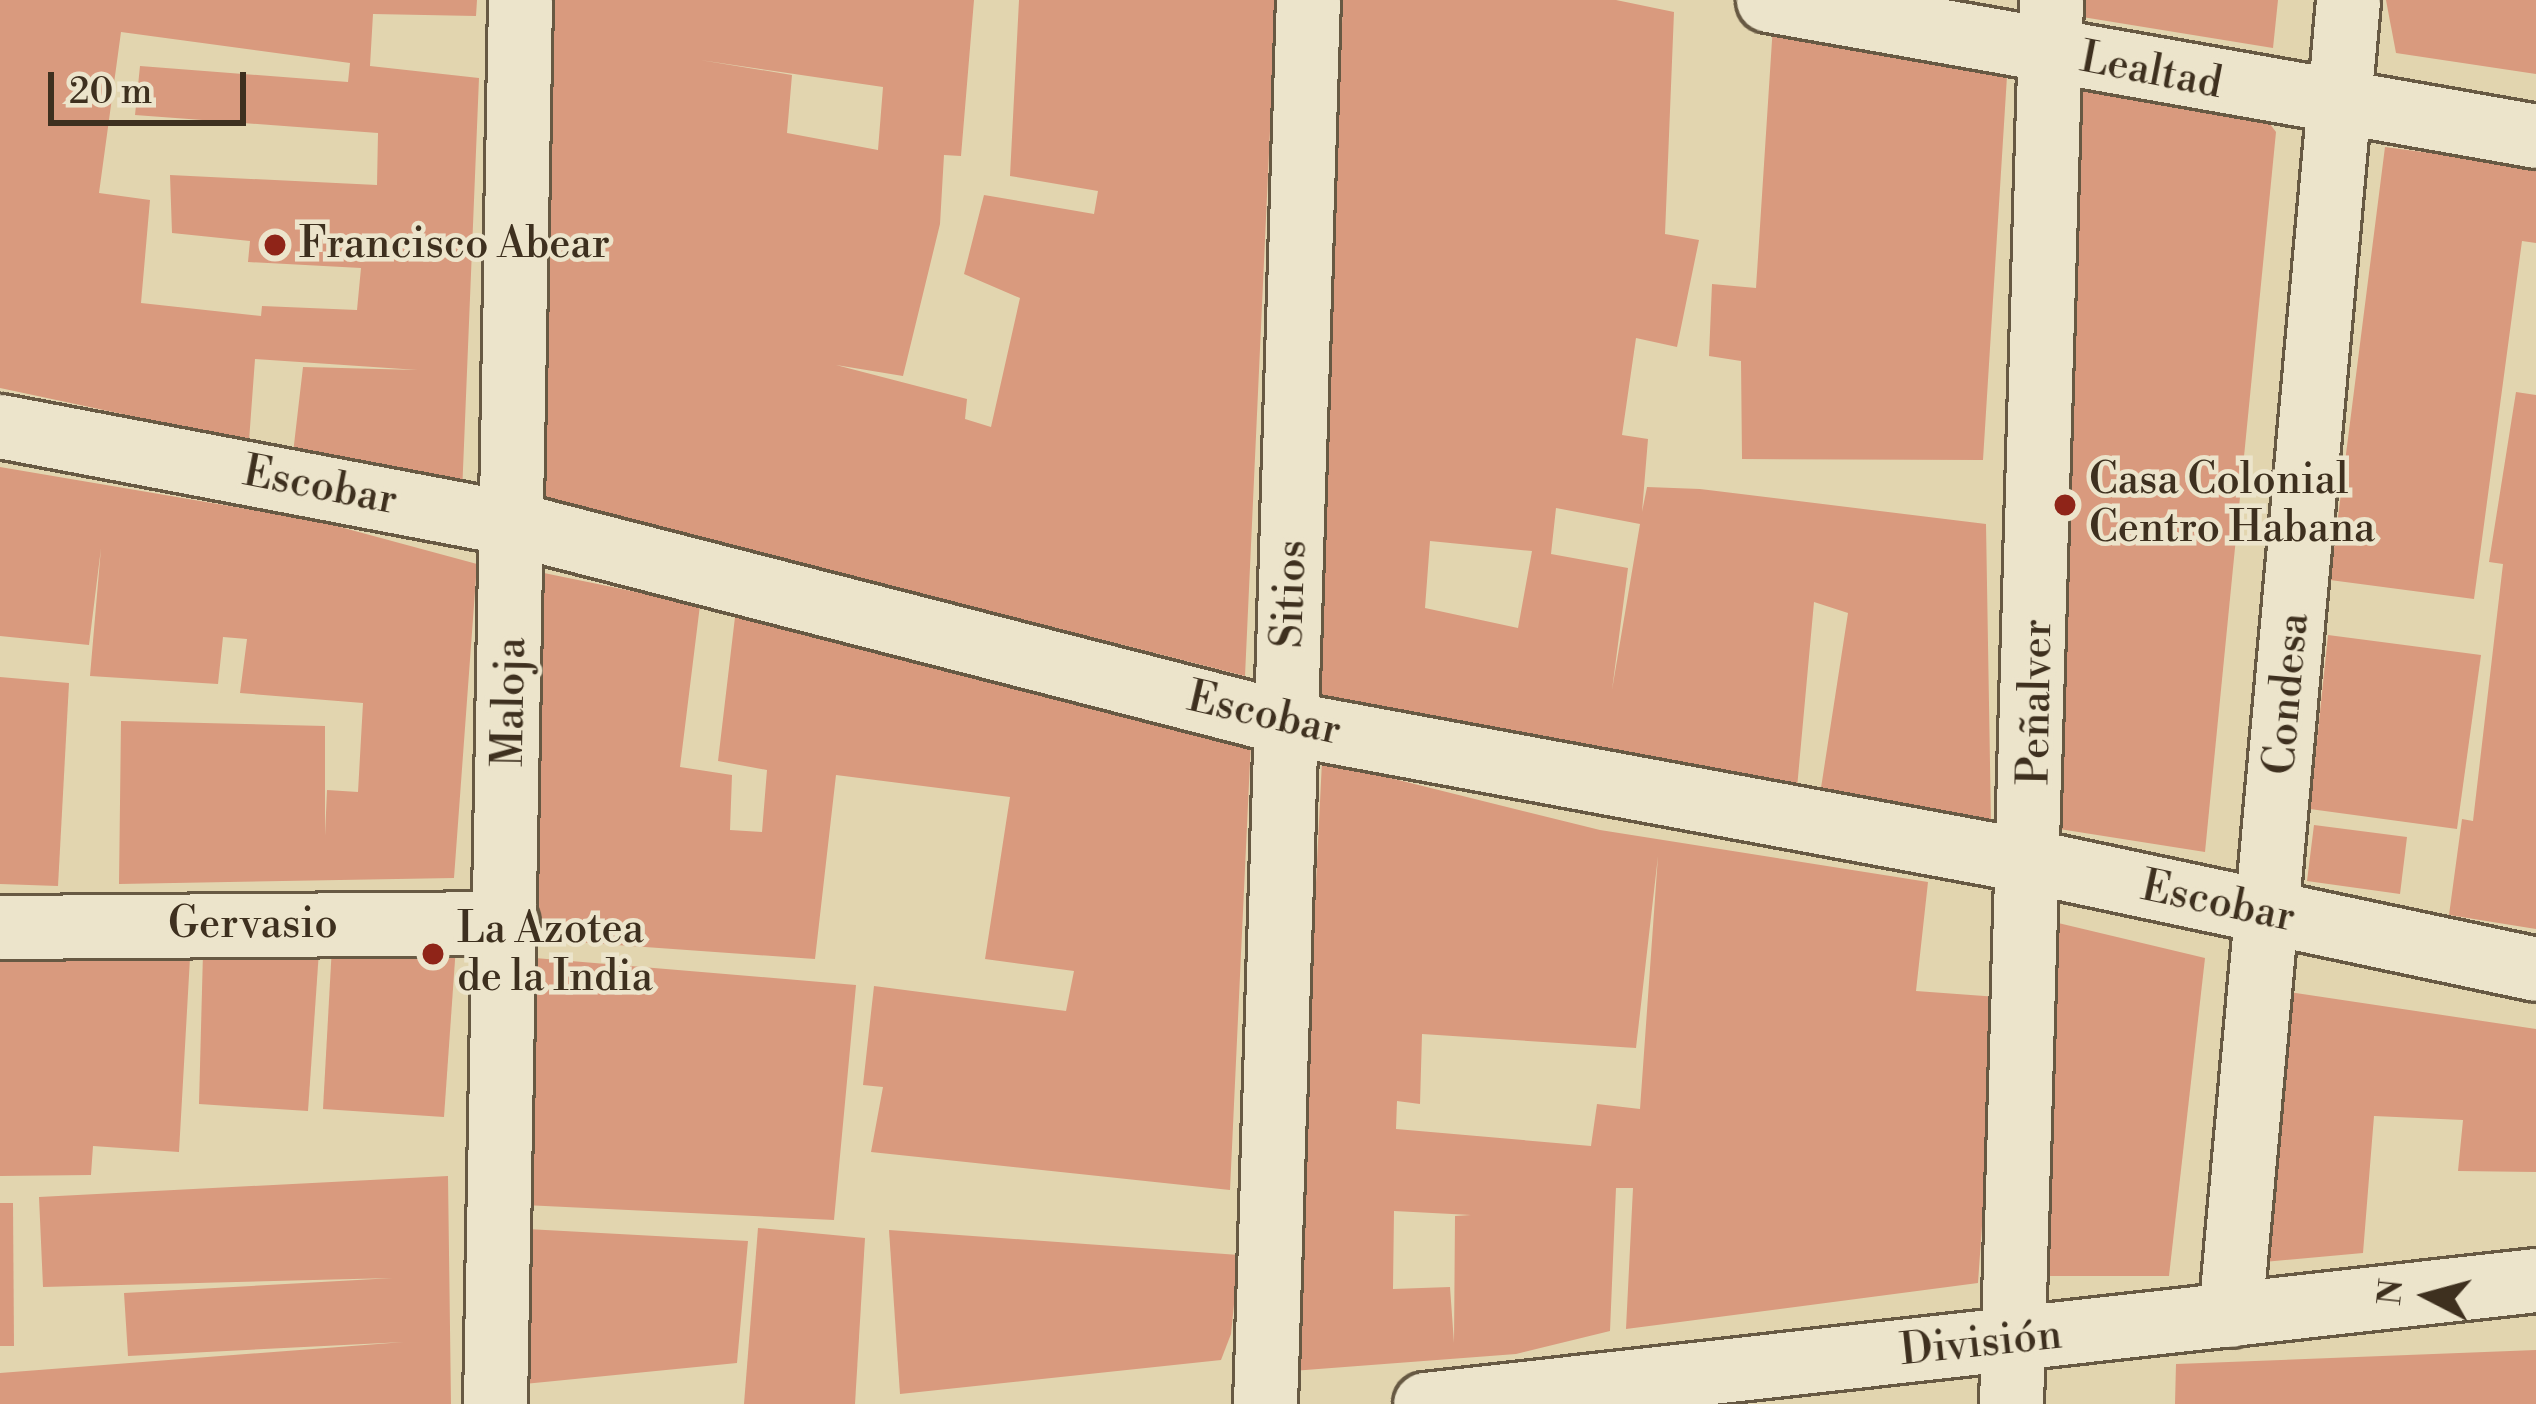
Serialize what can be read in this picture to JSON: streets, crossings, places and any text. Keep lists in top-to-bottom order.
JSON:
{
  "streets": {
    "street": [
      "Lealtad",
      "Escobar",
      "Sitios",
      "Condesa",
      "Maloja",
      "Peñalver",
      "Gervasio",
      "División"
    ]
  },
  "crossings": [
    ["Lealtad", "Condesa"],
    ["Lealtad", "Peñalver"],
    ["Escobar", "Sitios"],
    ["Escobar", "Condesa"],
    ["Escobar", "Maloja"],
    ["Escobar", "Peñalver"],
    ["Condesa", "División"],
    ["Maloja", "Gervasio"],
    ["Peñalver", "División"]
  ],
  "places": ["Francisco Abear", "Casa Colonial Centro Habana", "La Azotea de la India"],
  "scale_bar": "20 m",
  "north": "left"
}
